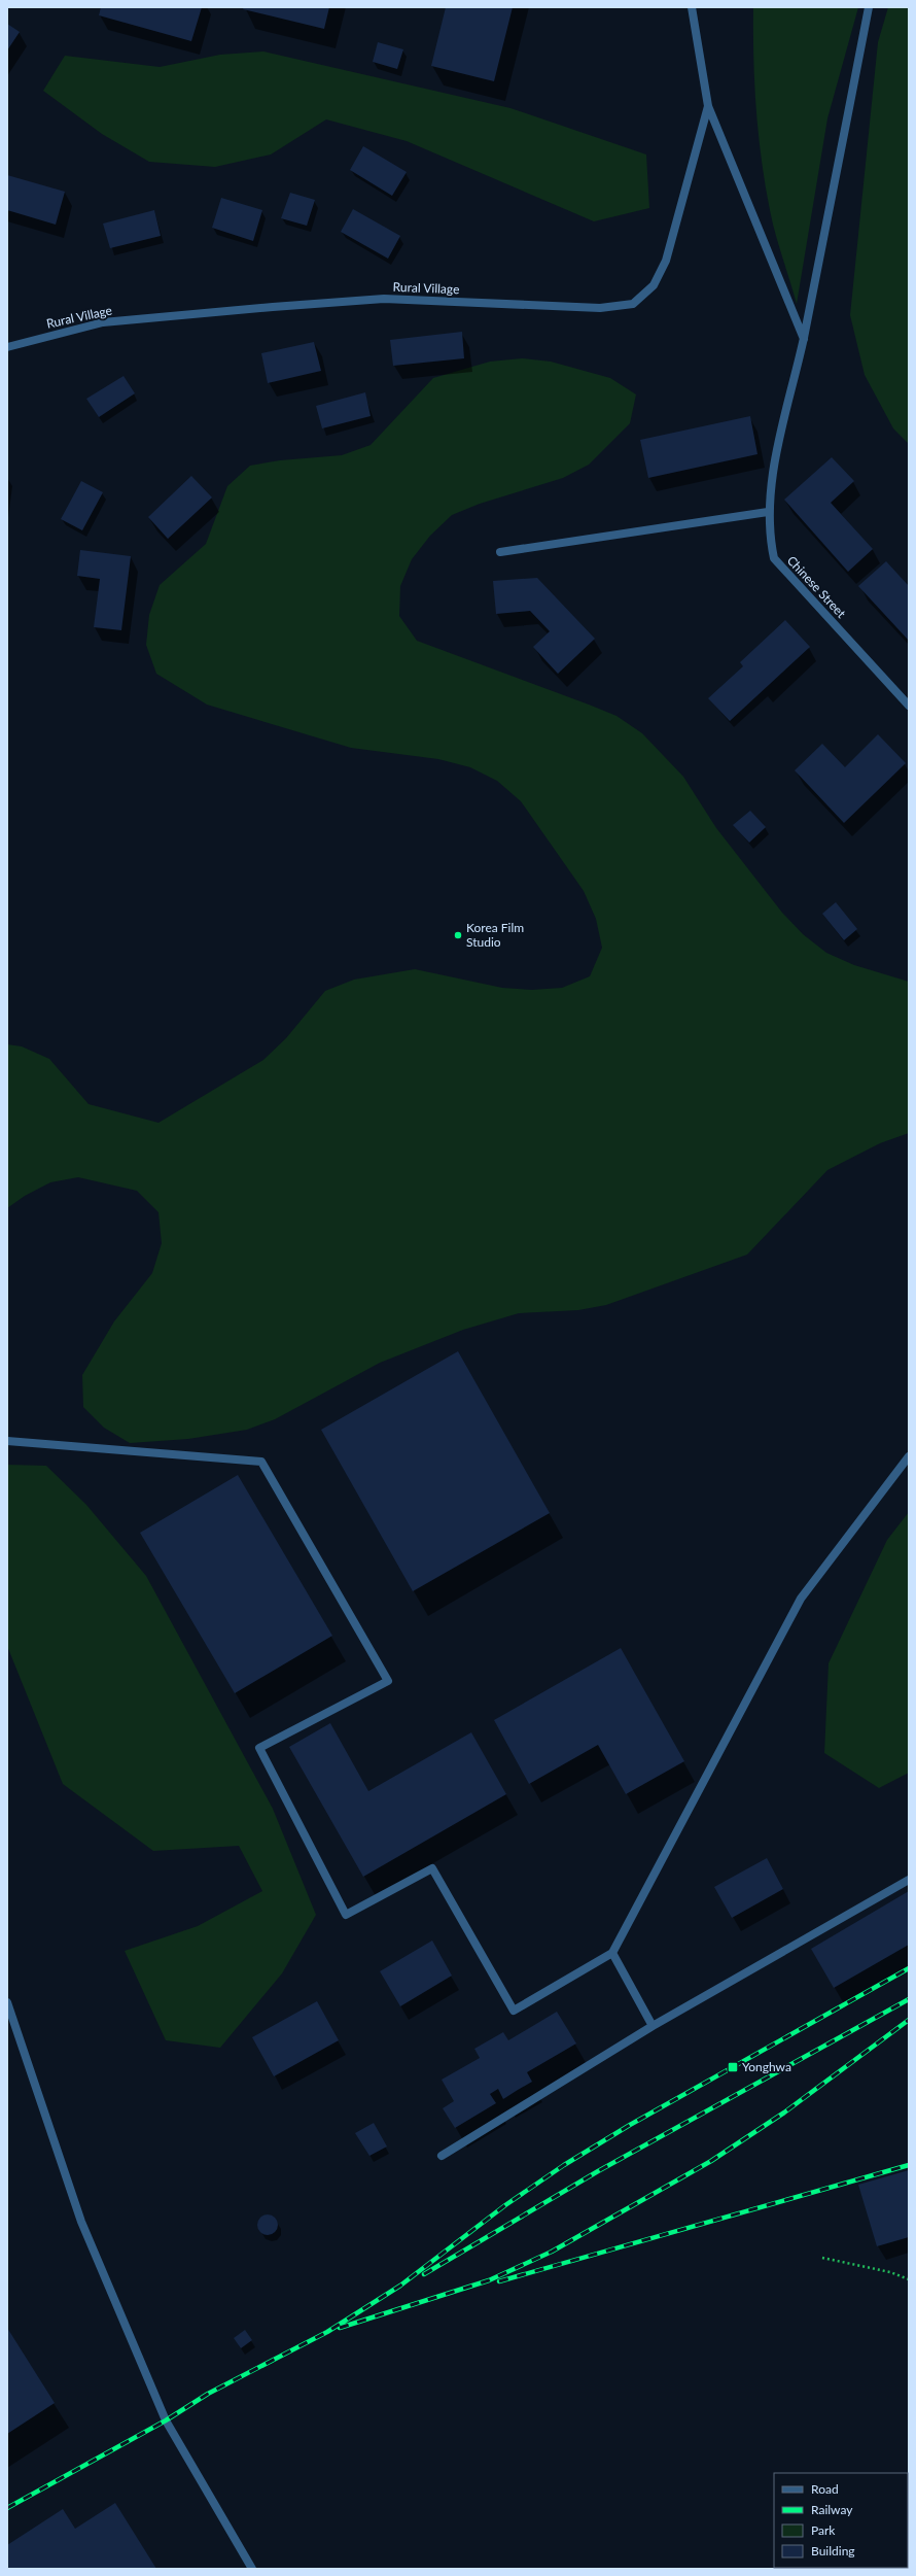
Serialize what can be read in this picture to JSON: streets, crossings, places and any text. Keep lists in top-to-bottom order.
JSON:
{
  "streets": {
    "street": ["Rural Village", "Chinese Street"]
  },
  "places": {
    "other": ["Korea Film Studio"],
    "transit": ["Yonghwa"]
  },
  "legend": [
    "Road",
    "Railway",
    "Park",
    "Building"
  ]
}
